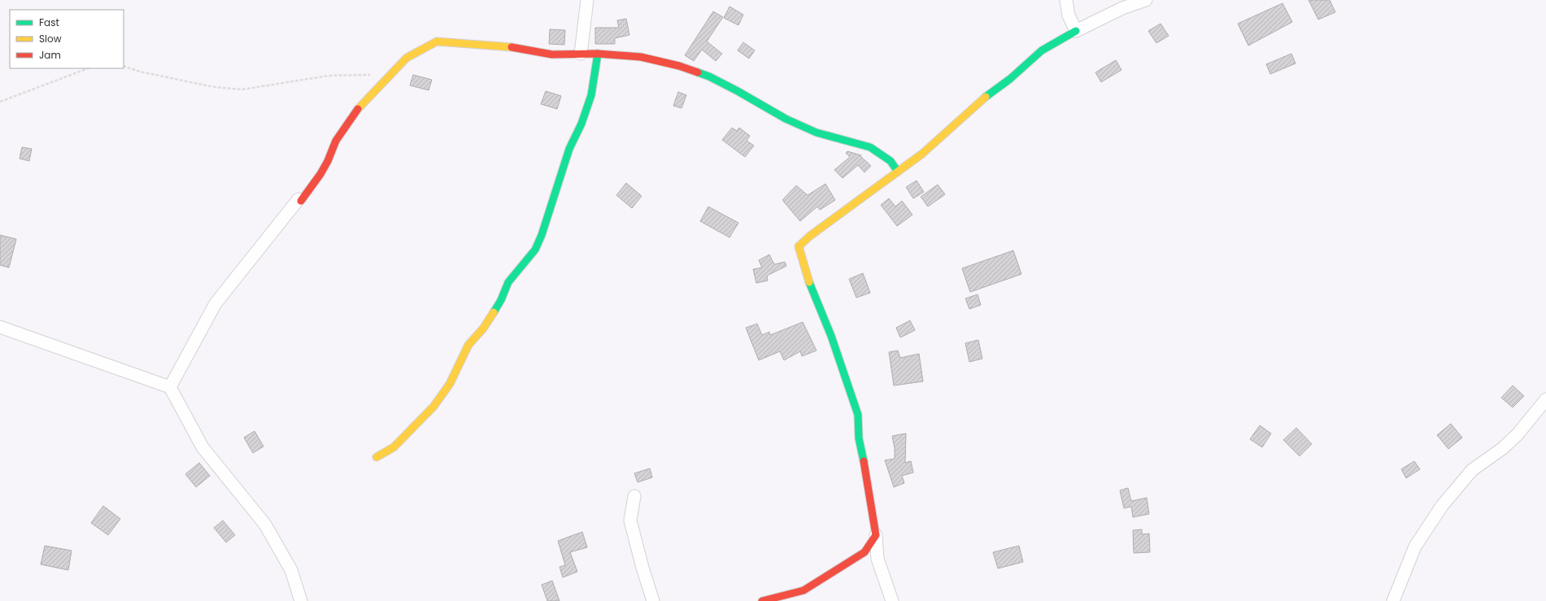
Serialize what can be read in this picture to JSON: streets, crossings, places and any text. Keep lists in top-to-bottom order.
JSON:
{
  "legend": ["Fast", "Slow", "Jam"]
}
